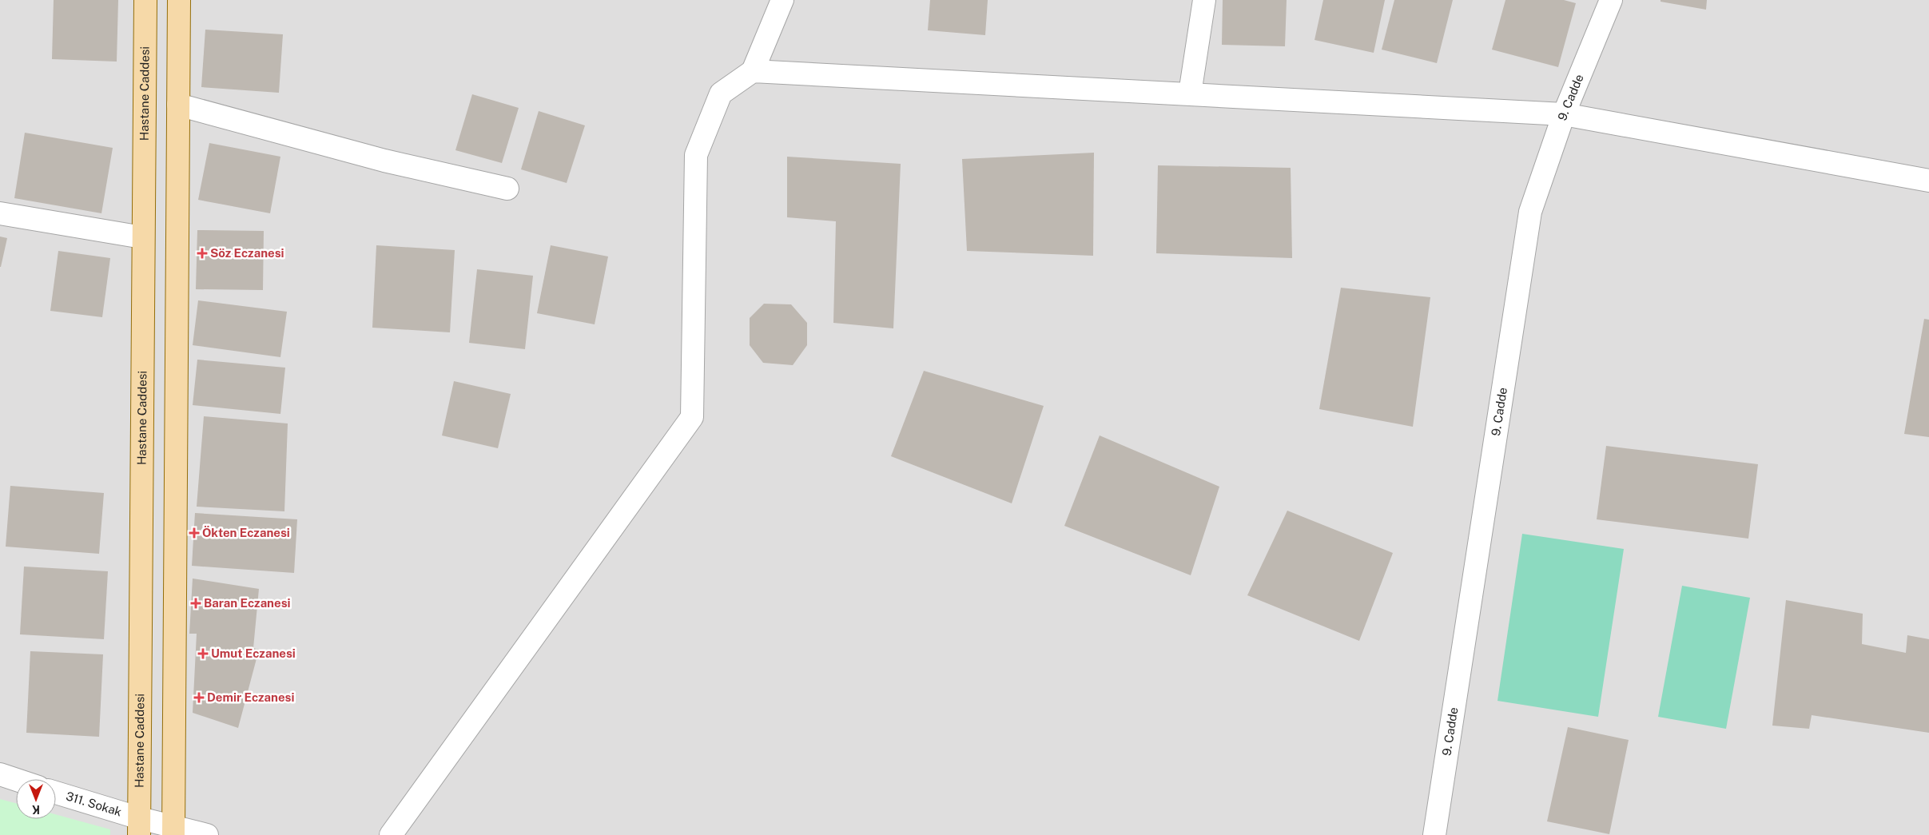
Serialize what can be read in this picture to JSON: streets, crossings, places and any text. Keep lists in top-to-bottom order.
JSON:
{
  "streets": {
    "main road": ["Hastane Caddesi"],
    "street": ["9. Cadde", "311. Sokak"]
  },
  "crossings": [
    ["Hastane Caddesi", "311. Sokak"]
  ],
  "places": {
    "health": [
      "Söz Eczanesi",
      "Ökten Eczanesi",
      "Baran Eczanesi",
      "Umut Eczanesi",
      "Demir Eczanesi"
    ]
  },
  "north": "bottom"
}
